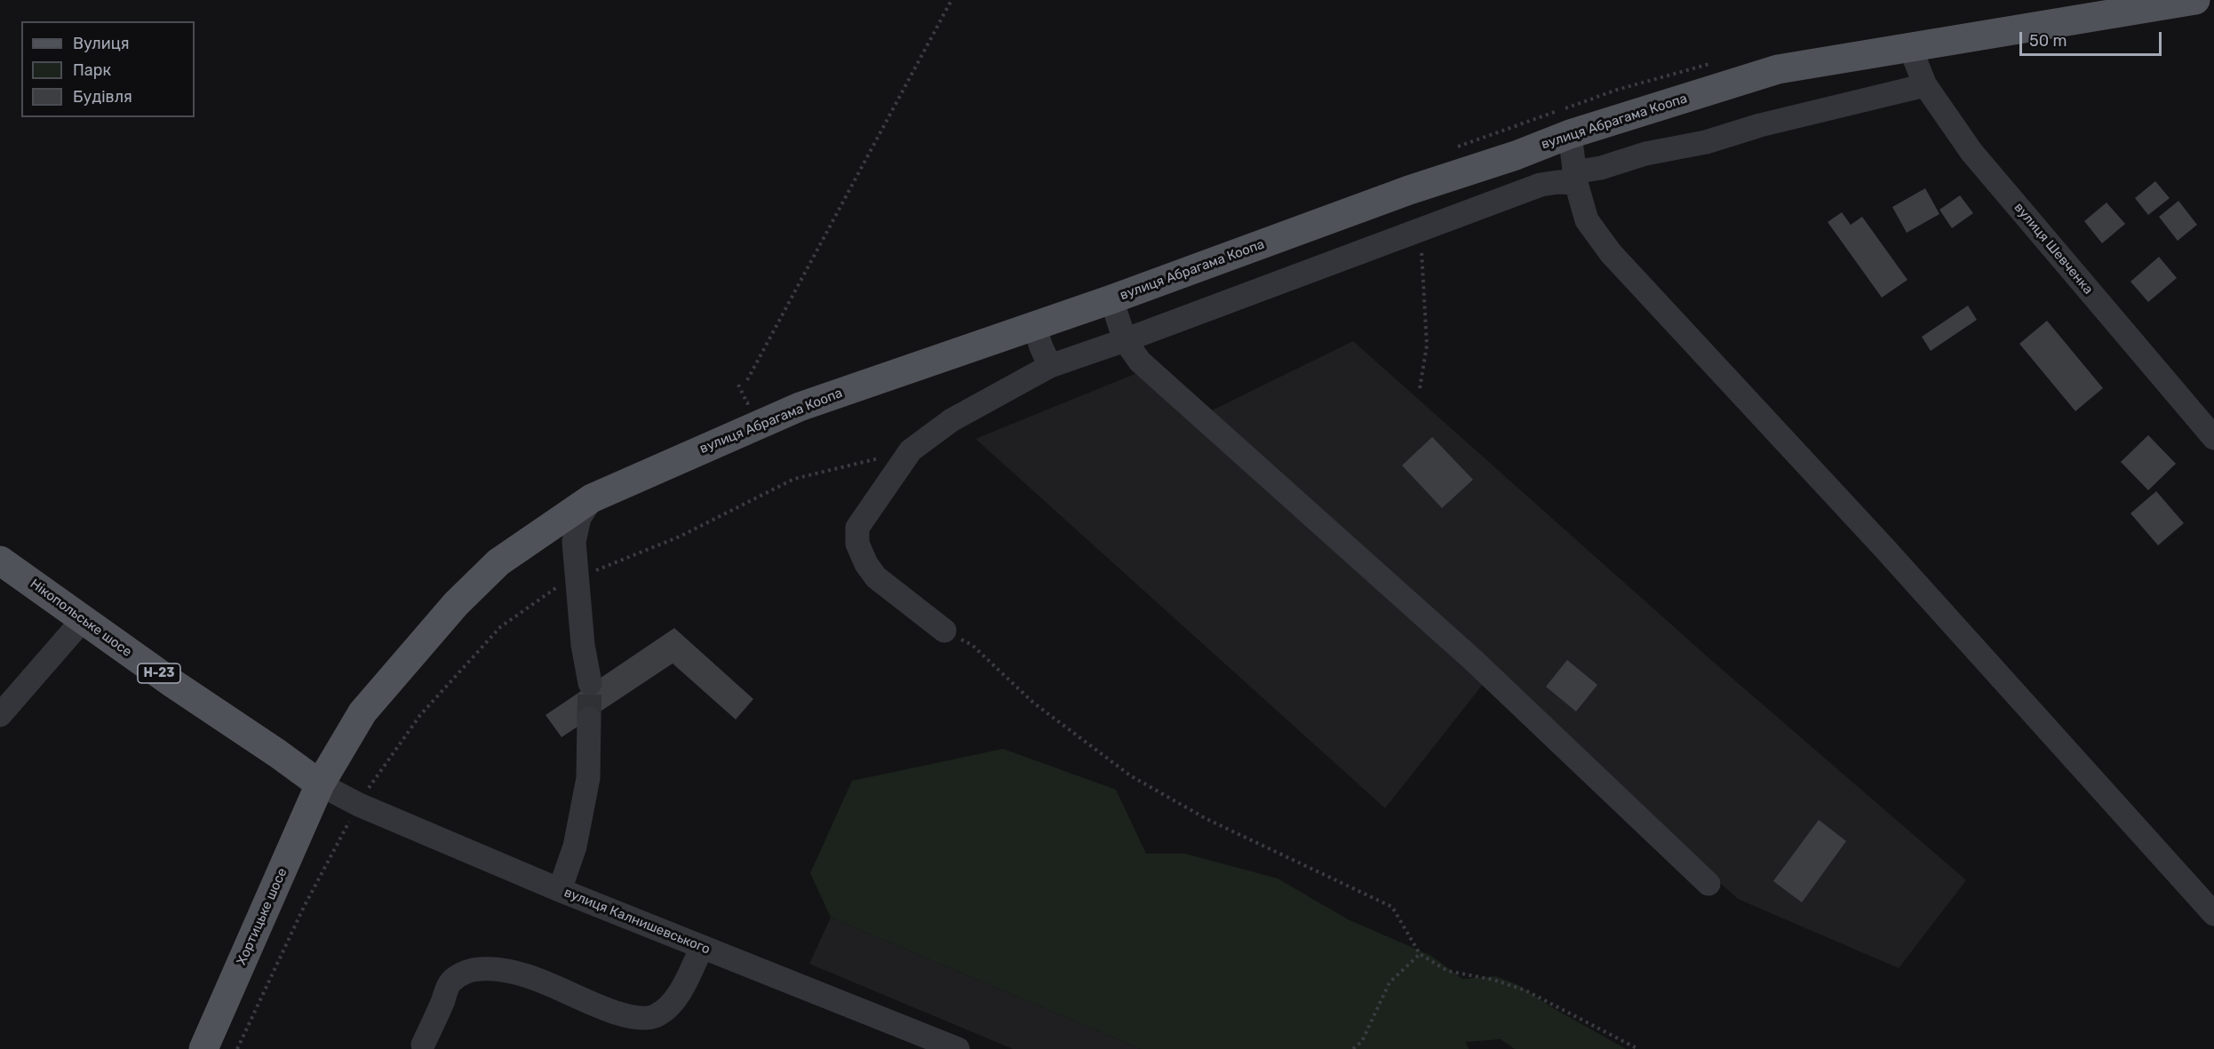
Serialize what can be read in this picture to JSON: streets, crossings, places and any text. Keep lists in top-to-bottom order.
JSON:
{
  "streets": {
    "main road": [
      "вулиця Абрагама Коопа",
      "Нікопольське шосе",
      "Н-23",
      "Хортицьке шосе"
    ],
    "street": ["вулиця Шевченка", "вулиця Калнишевського"]
  },
  "crossings": [
    ["вулиця Абрагама Коопа", "вулиця Шевченка"],
    ["вулиця Абрагама Коопа", "Нікопольське шосе"],
    ["вулиця Абрагама Коопа", "Хортицьке шосе"],
    ["вулиця Абрагама Коопа", "вулиця Калнишевського"],
    ["Нікопольське шосе", "Хортицьке шосе"],
    ["Нікопольське шосе", "вулиця Калнишевського"],
    ["Хортицьке шосе", "вулиця Калнишевського"]
  ],
  "legend": ["Вулиця", "Парк", "Будівля"],
  "scale_bar": "50 m"
}
